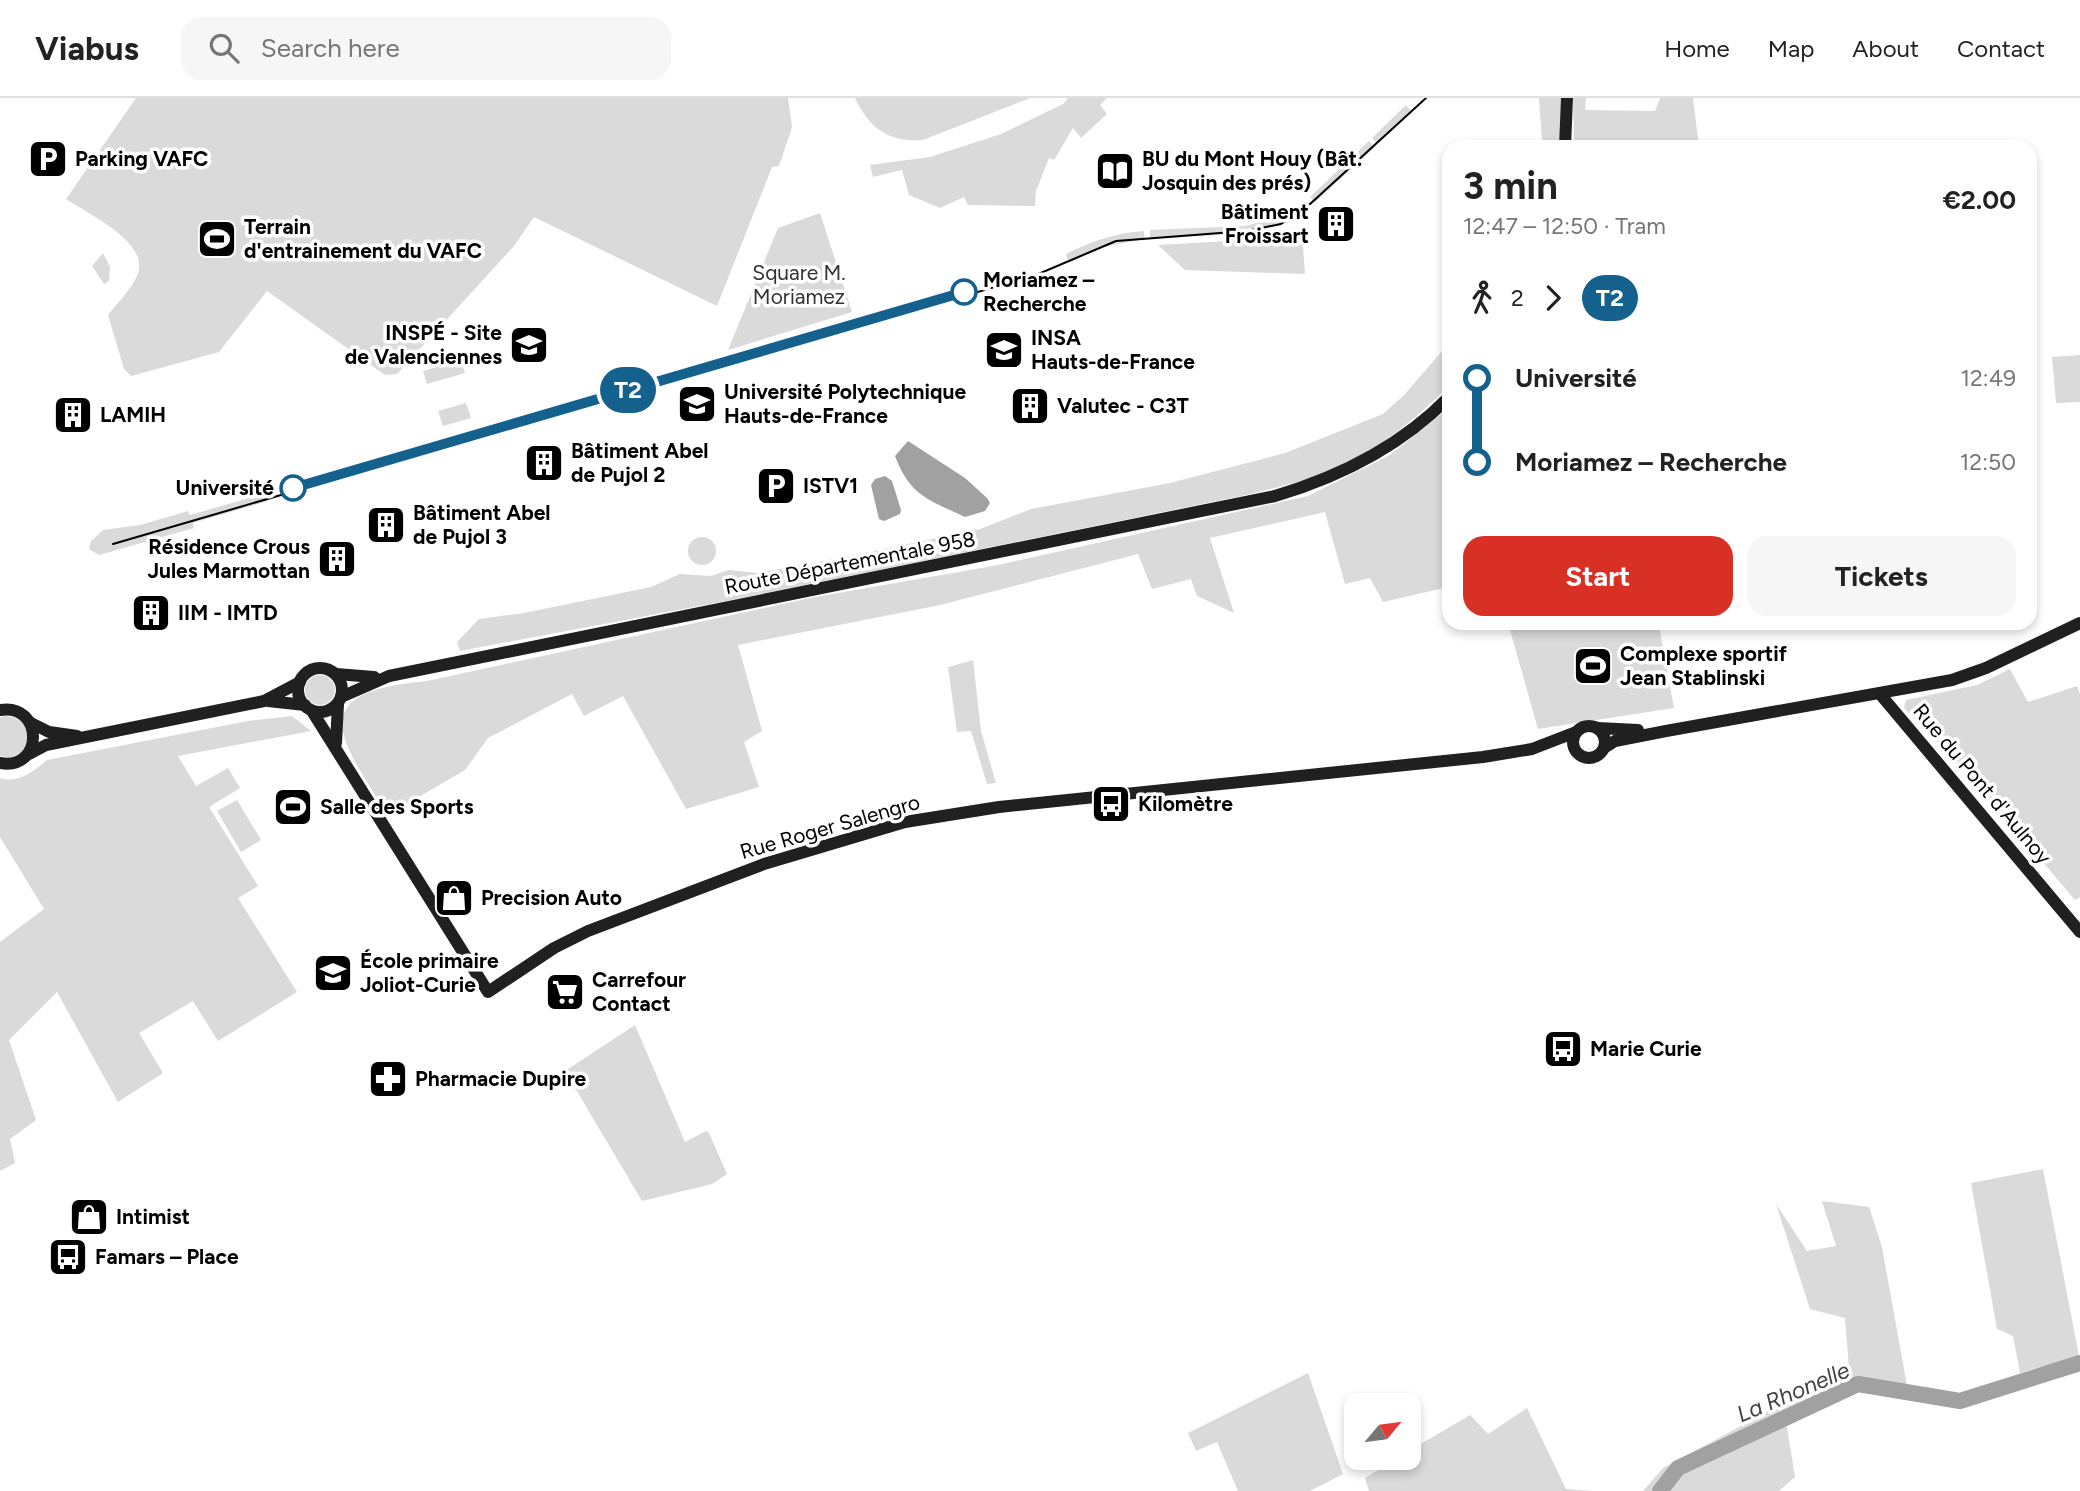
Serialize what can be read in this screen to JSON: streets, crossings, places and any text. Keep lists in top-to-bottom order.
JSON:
{
  "streets": {
    "street": ["Route Départementale 958", "Rue du Pont d'Aulnoy", "Rue Roger Salengro"]
  },
  "water": ["La Rhonelle"],
  "parks": ["Square M. Moriamez"],
  "places": {
    "parking": ["Parking VAFC", "ISTV1"],
    "library": ["BU du Mont Houy (Bât. Josquin des prés)"],
    "building": [
      "Bâtiment Froissart",
      "Valutec - C3T",
      "LAMIH",
      "Bâtiment Abel de Pujol 2",
      "Bâtiment Abel de Pujol 3",
      "Résidence Crous Jules Marmottan",
      "IIM - IMTD"
    ],
    "sports": ["Terrain d'entrainement du VAFC", "Complexe sportif Jean Stablinski", "Salle des Sports"],
    "other": ["Moriamez – Recherche", "Université"],
    "school or university": [
      "INSPÉ - Site de Valenciennes",
      "INSA Hauts-de-France",
      "Université Polytechnique Hauts-de-France",
      "École primaire Joliot-Curie"
    ],
    "bus stop": ["Kilomètre", "Marie Curie", "Famars – Place"],
    "shop": ["Precision Auto", "Intimist"],
    "supermarket": ["Carrefour Contact"],
    "pharmacy": ["Pharmacie Dupire"]
  },
  "lines": ["tram line T2"],
  "north": "top right",
  "page": {
    "header": "Viabus",
    "search": "Search here",
    "nav": [
      "Home",
      "Map",
      "About",
      "Contact"
    ],
    "on_map": "T2",
    "heading": ["3 min", "12:47 – 12:50 · Tram", "€2.00"],
    "legs": ["2", "T2"],
    "list": [
      {
        "name": "Université",
        "value": "12:49"
      },
      {
        "name": "Moriamez – Recherche",
        "value": "12:50"
      }
    ],
    "buttons": ["Start", "Tickets"]
  }
}
